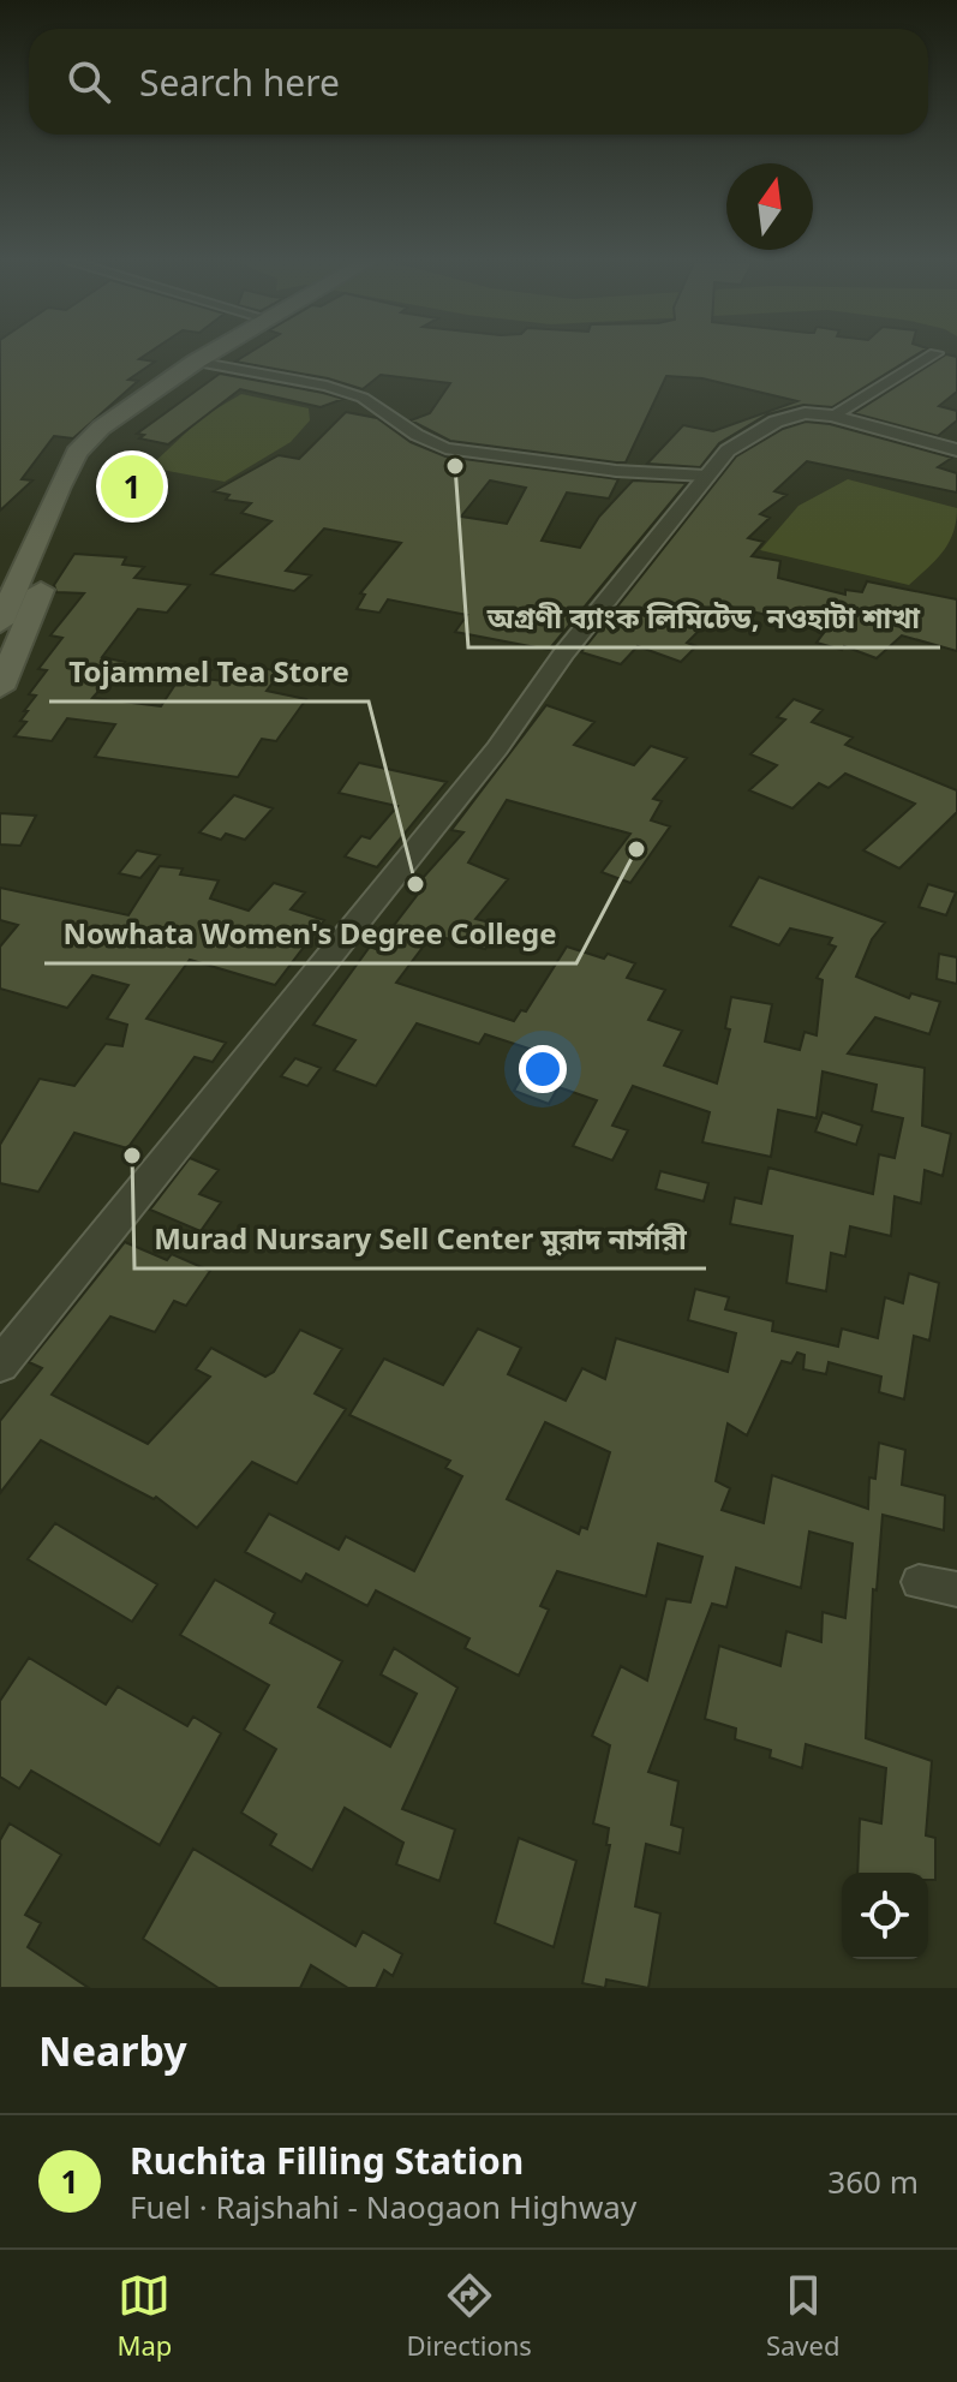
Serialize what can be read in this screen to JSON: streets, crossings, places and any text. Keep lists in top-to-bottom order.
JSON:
{
  "places": [
    "অগ্রণী ব্যাংক লিমিটেড, নওহাটা শাখা",
    "Nowhata Women's Degree College",
    "Tojammel Tea Store",
    "Murad Nursary Sell Center মুরাদ নার্সারী"
  ],
  "north": "top",
  "page": {
    "search": "Search here",
    "pins": "1",
    "heading": "Nearby",
    "list": [
      {
        "mark": "1",
        "name": "Ruchita Filling Station",
        "note": "Fuel · Rajshahi - Naogaon Highway",
        "value": "360 m"
      }
    ],
    "nav": ["Map", "Directions", "Saved"]
  }
}
